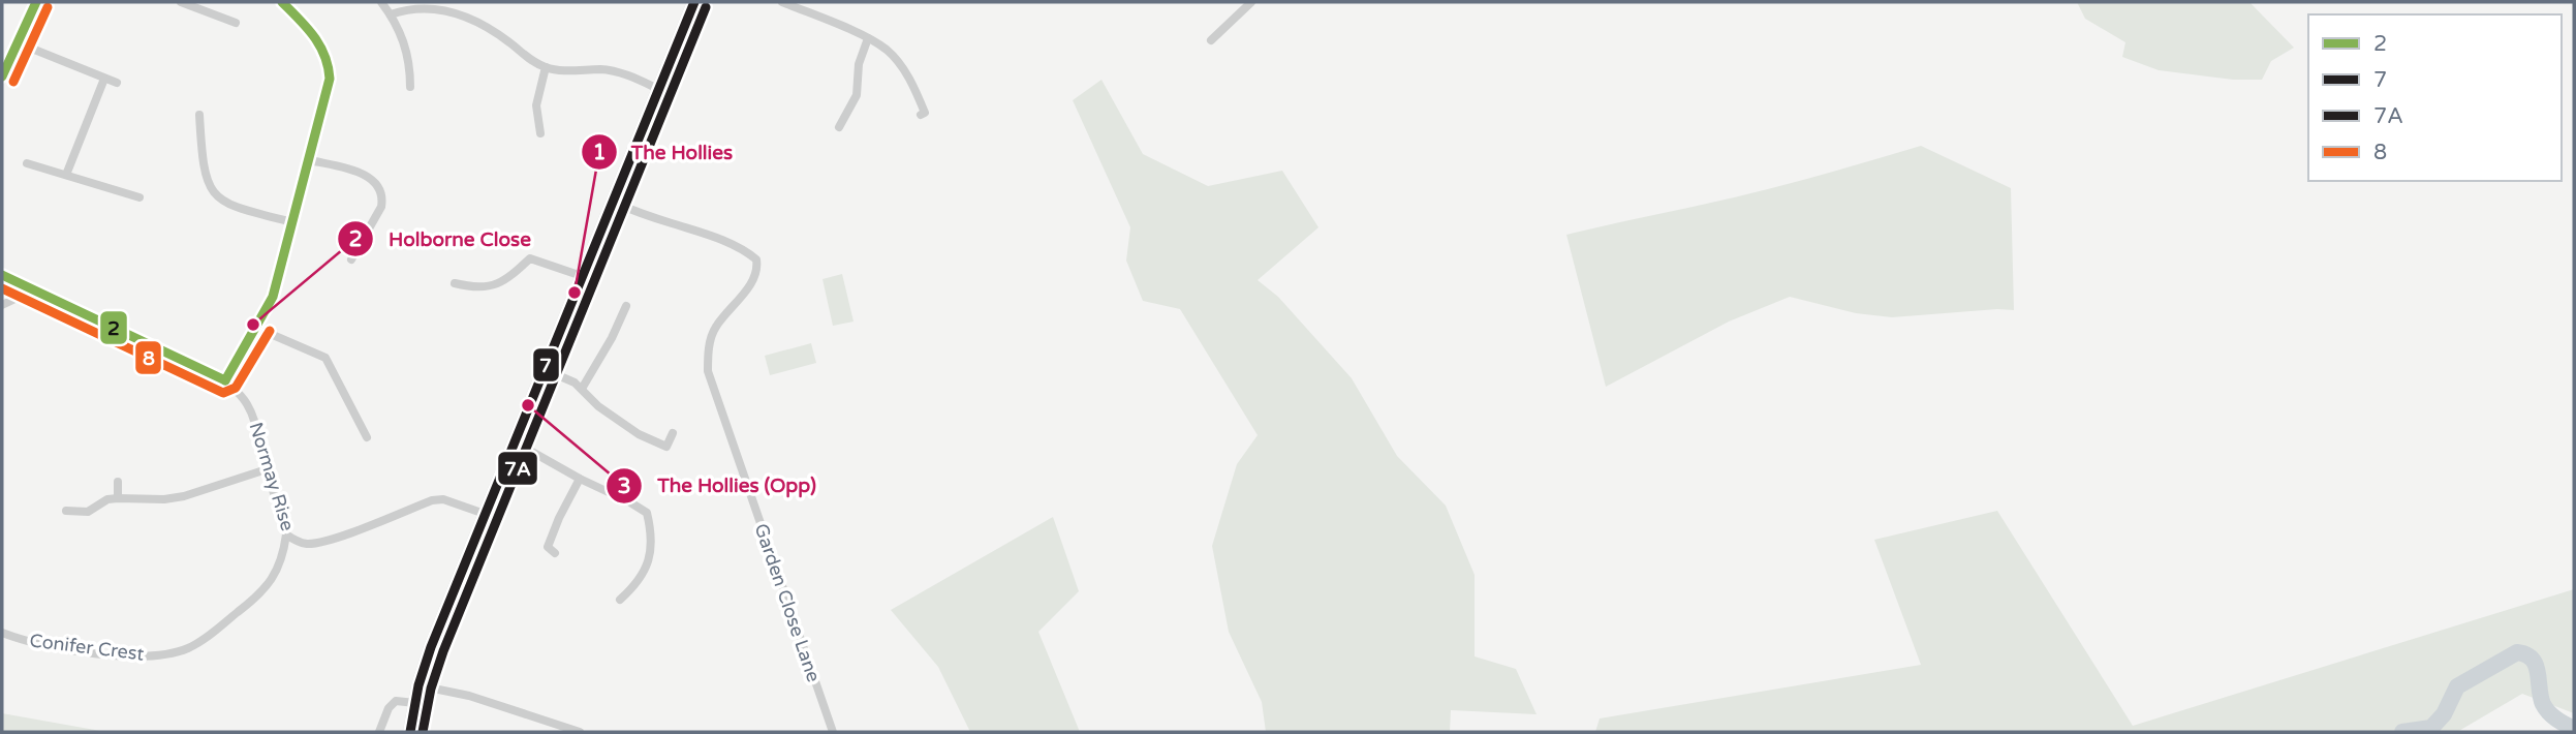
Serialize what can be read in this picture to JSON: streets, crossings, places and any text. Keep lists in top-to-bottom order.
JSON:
{
  "streets": {
    "street": ["Normay Rise", "Garden Close Lane", "Conifer Crest"]
  },
  "crossings": [
    ["Normay Rise", "Conifer Crest"]
  ],
  "places": ["The Hollies", "Holborne Close", "The Hollies (Opp)"],
  "lines": [
    "transit line 2",
    "transit line 7",
    "transit line 7A",
    "transit line 8"
  ],
  "legend": [
    "2",
    "7",
    "7A",
    "8"
  ]
}
